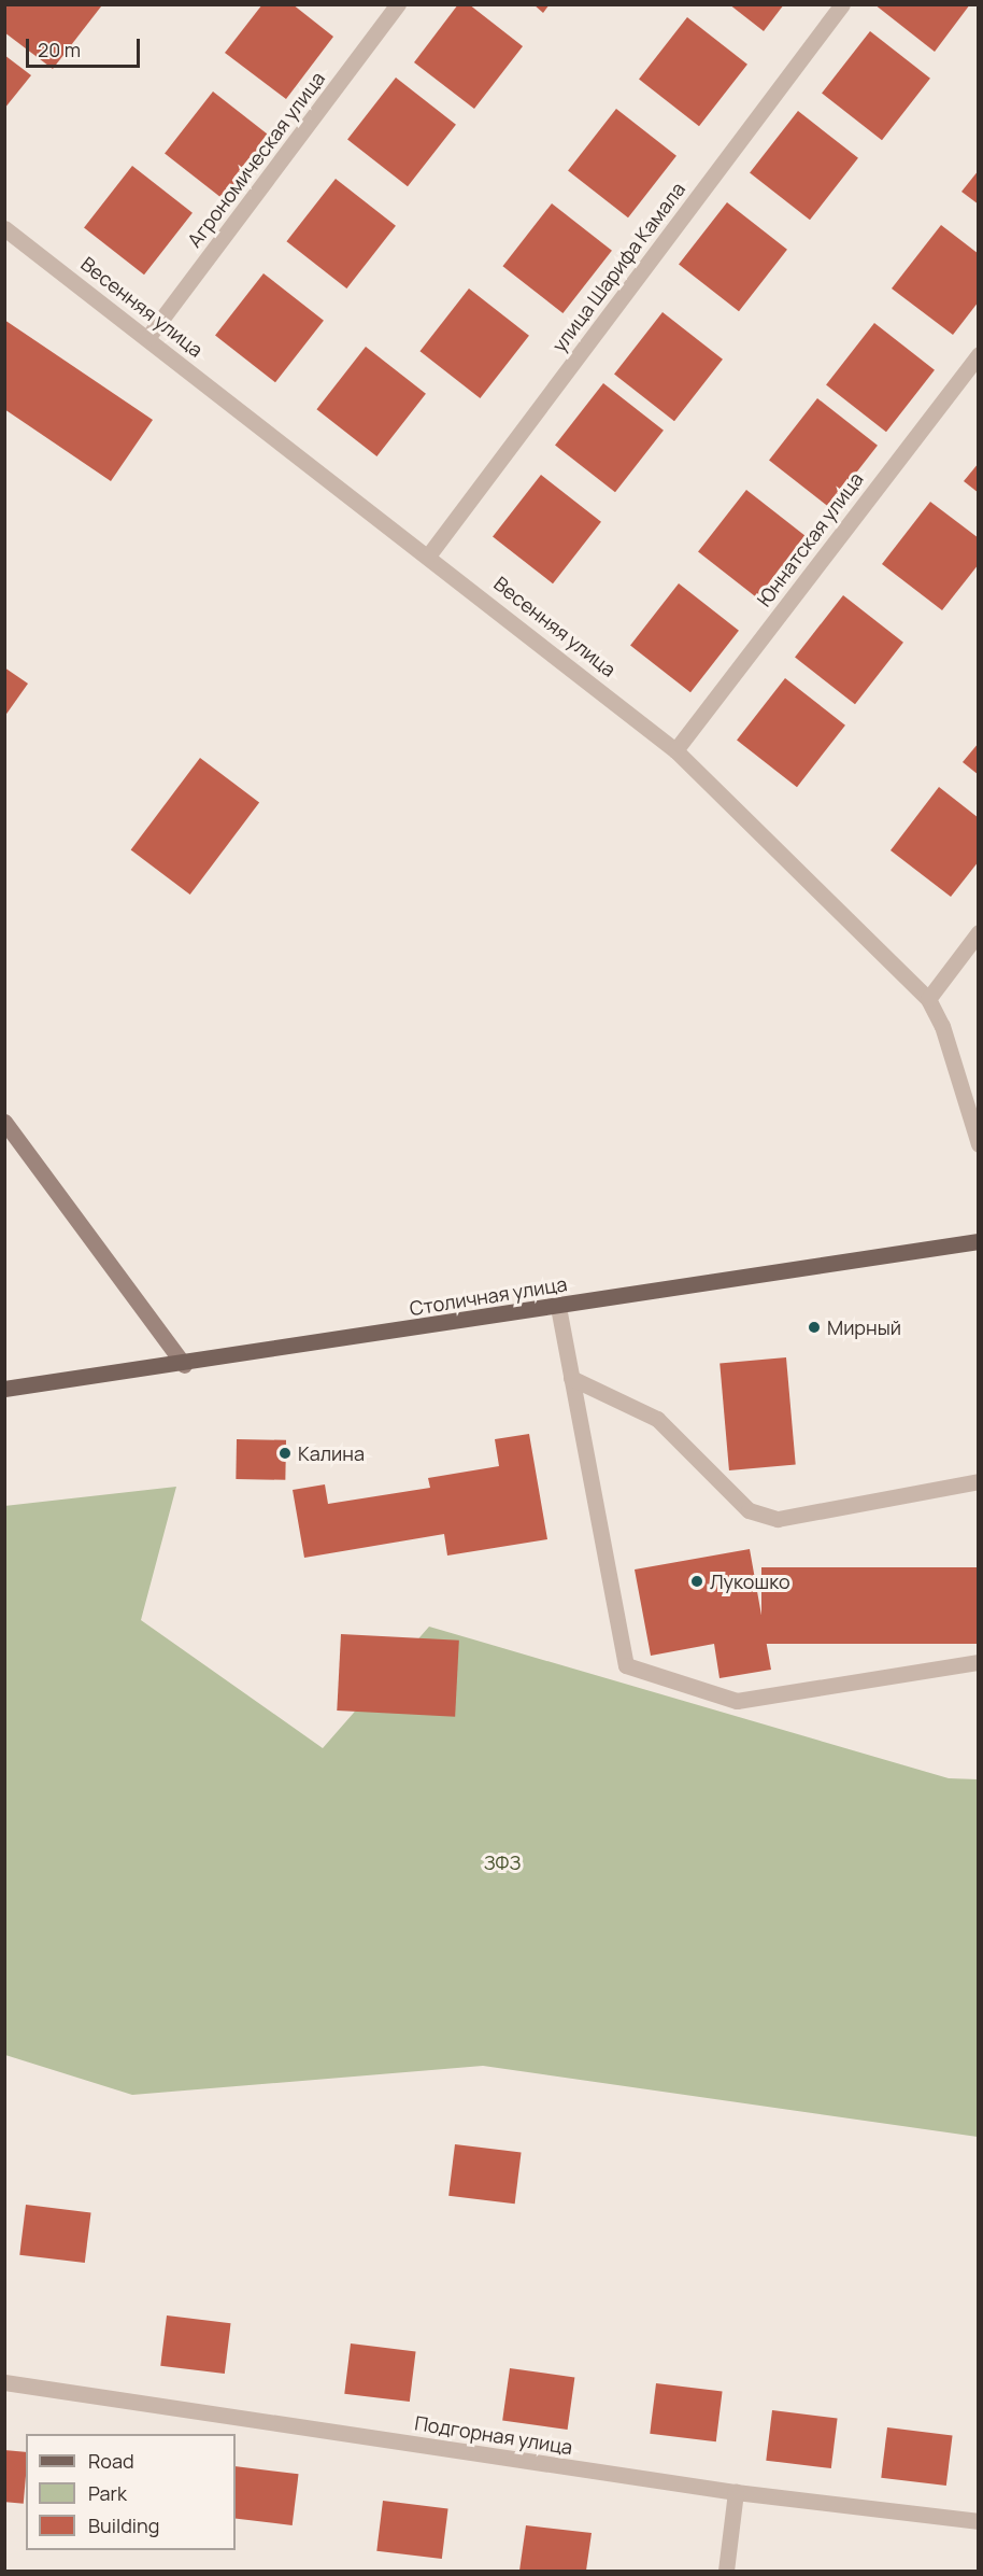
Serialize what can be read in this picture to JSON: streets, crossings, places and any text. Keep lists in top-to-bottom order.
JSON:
{
  "streets": {
    "main road": ["Столичная улица"],
    "street": [
      "Агрономическая улица",
      "улица Шарифа Камала",
      "Весенняя улица",
      "Юннатская улица",
      "Подгорная улица"
    ]
  },
  "crossings": [
    ["Агрономическая улица", "Весенняя улица"],
    ["улица Шарифа Камала", "Весенняя улица"],
    ["Весенняя улица", "Юннатская улица"]
  ],
  "parks": ["ЗФЗ"],
  "places": ["Мирный", "Калина", "Лукошко"],
  "legend": ["Road", "Park", "Building"],
  "scale_bar": "20 m"
}
